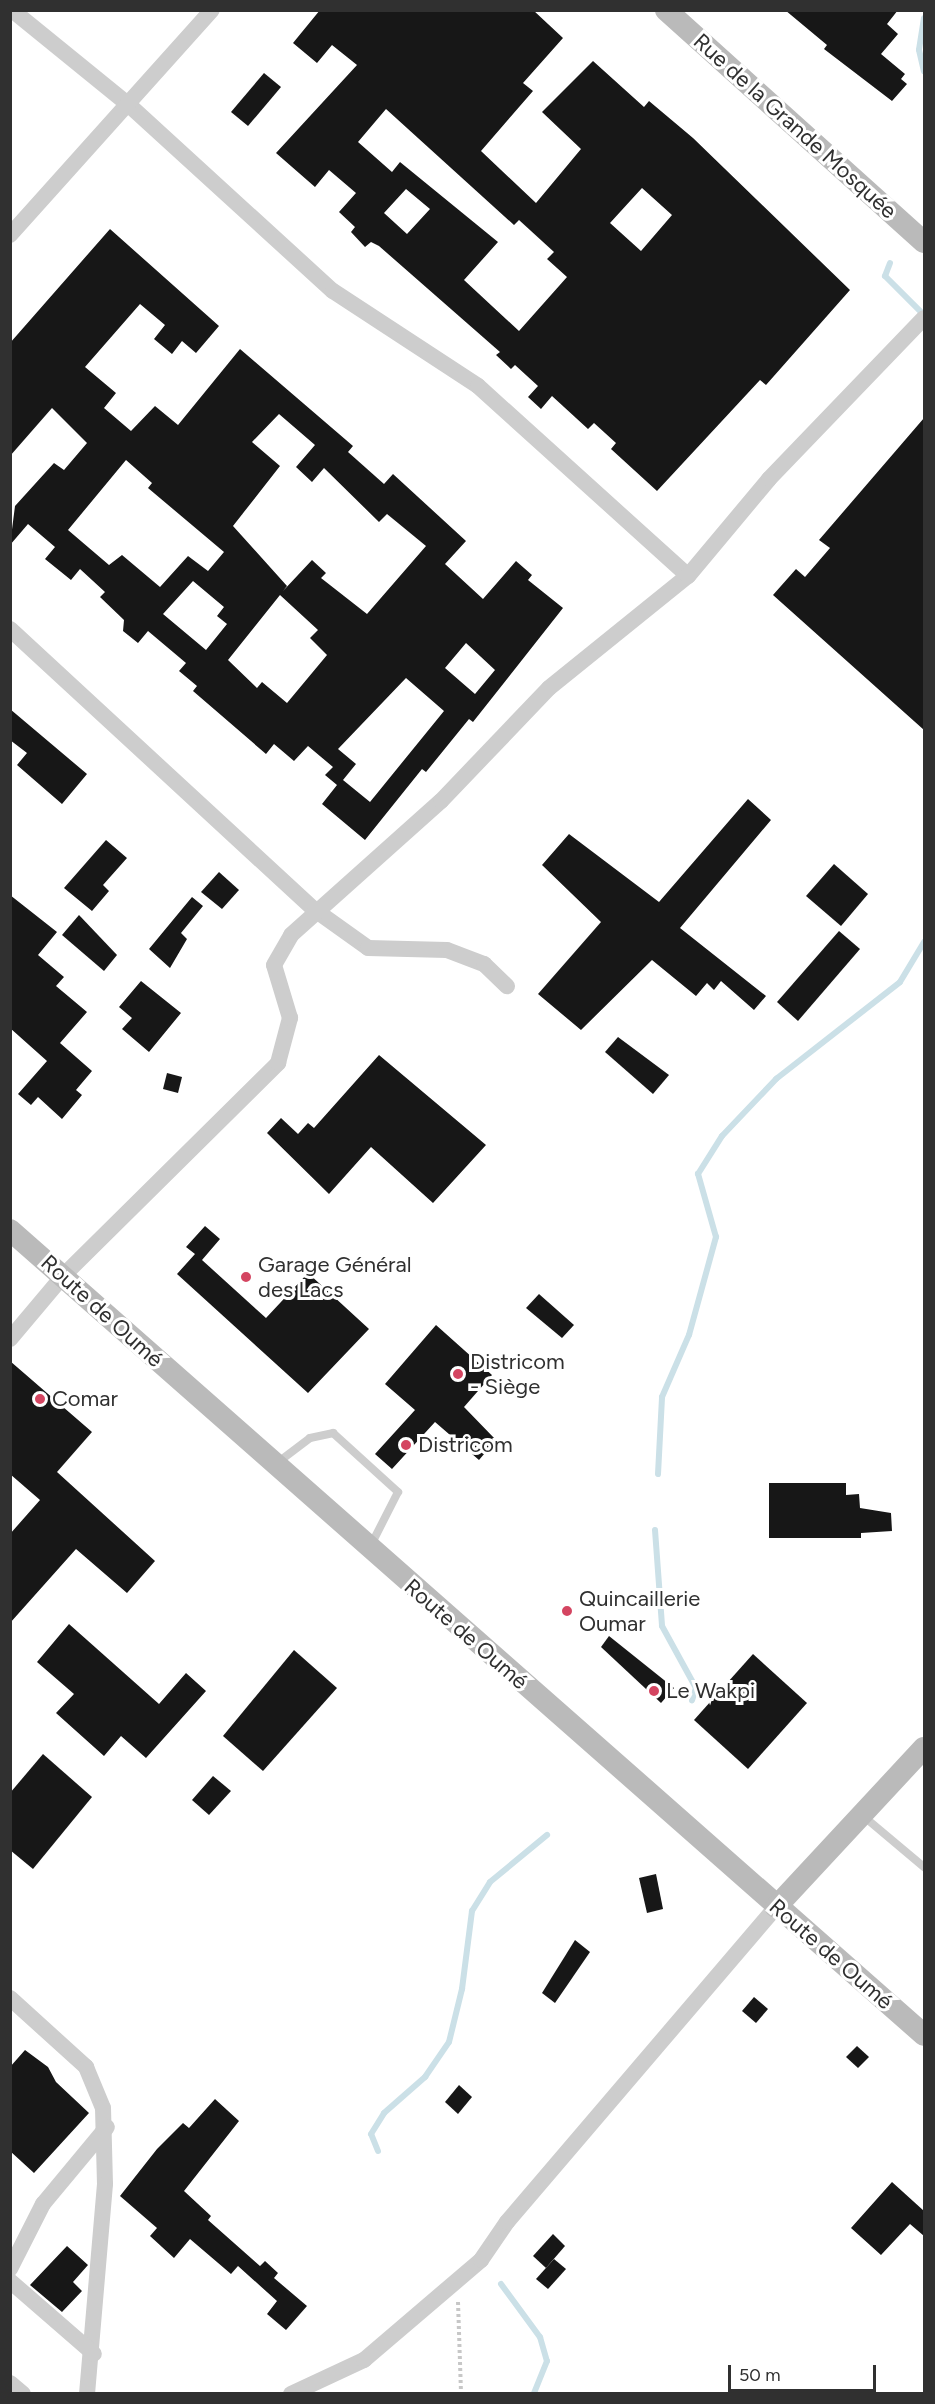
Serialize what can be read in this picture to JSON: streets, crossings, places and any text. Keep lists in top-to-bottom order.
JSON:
{
  "streets": {
    "main road": ["Rue de la Grande Mosquée", "Route de Oumé"]
  },
  "places": [
    "Garage Général des Lacs",
    "Districom - Siège",
    "Comar",
    "Districom",
    "Quincaillerie Oumar",
    "Le Wakpi"
  ],
  "scale_bar": "50 m"
}
